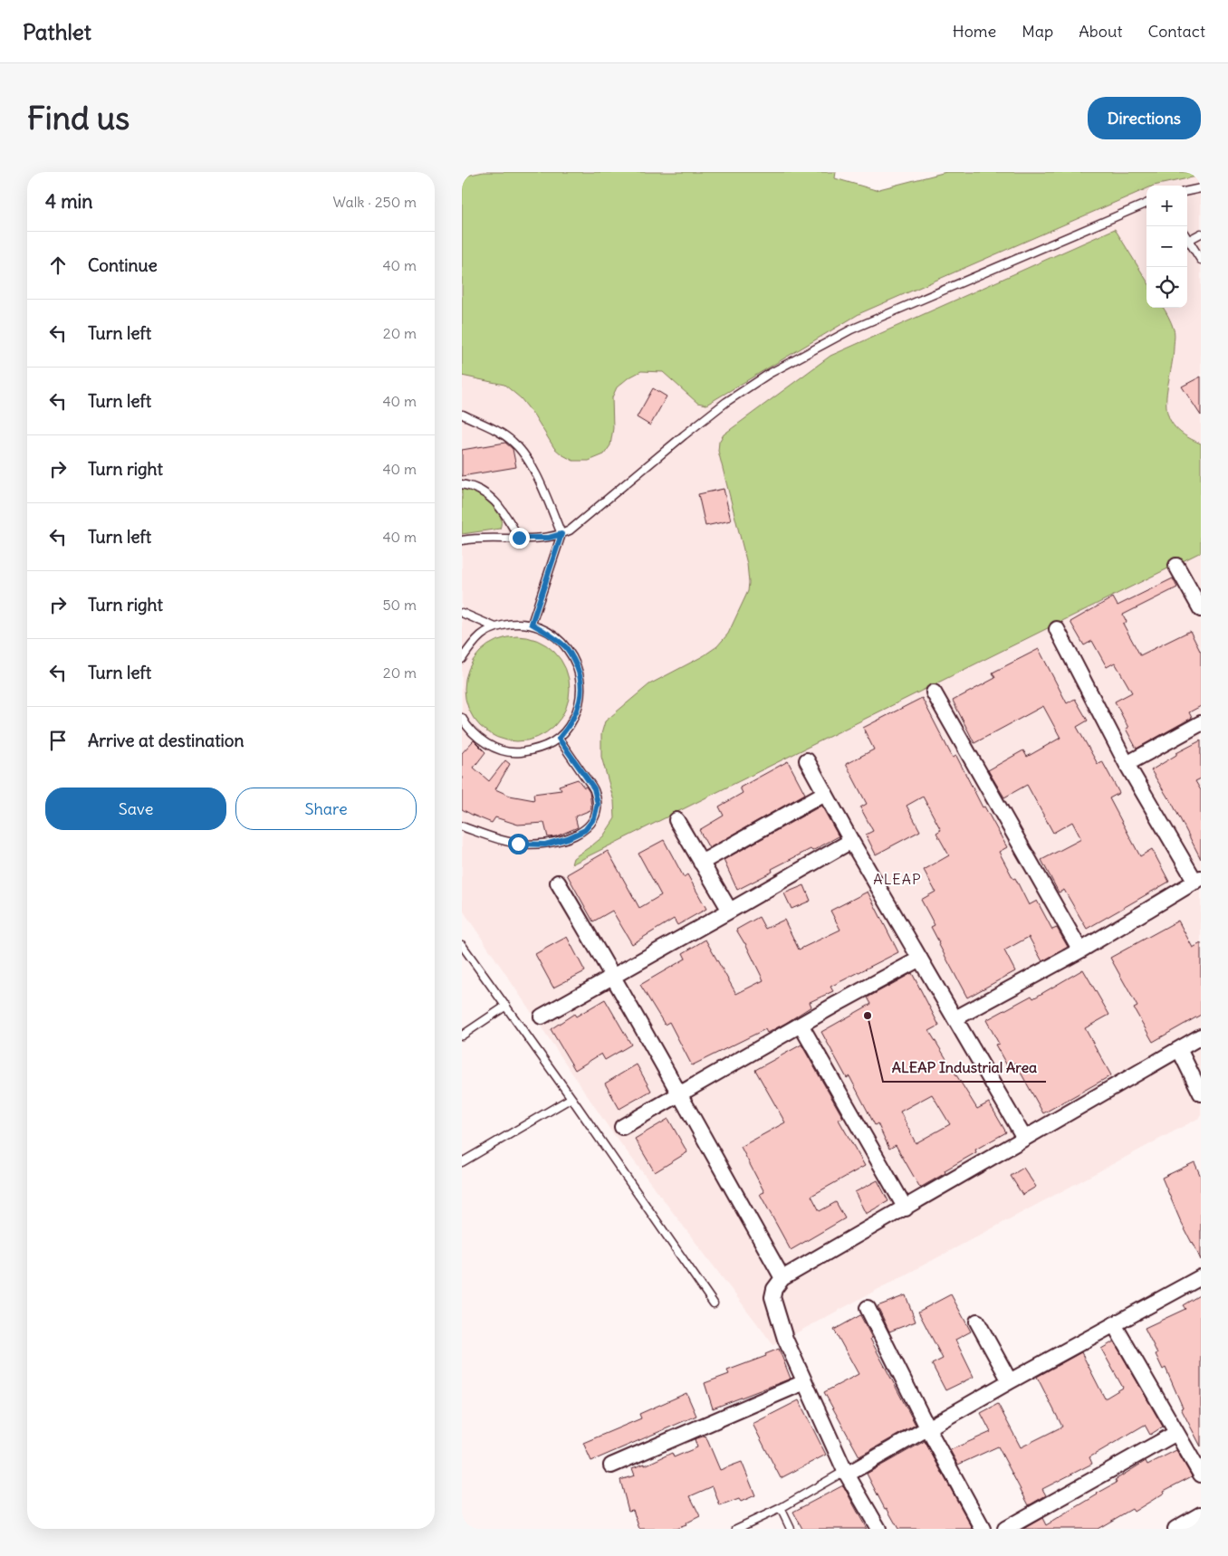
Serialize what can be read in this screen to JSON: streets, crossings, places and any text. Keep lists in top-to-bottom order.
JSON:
{
  "districts": ["ALEAP"],
  "places": ["ALEAP Industrial Area"],
  "page": {
    "header": "Pathlet",
    "nav": [
      "Home",
      "Map",
      "About",
      "Contact"
    ],
    "buttons": [
      "Directions",
      ["Save", "Share"]
    ],
    "title": "Find us",
    "heading": ["4 min", "Walk · 250 m"],
    "map_buttons": ["+", "−"],
    "list": [
      ["Continue", "40 m"],
      ["Turn left", "20 m"],
      ["Turn left", "40 m"],
      ["Turn right", "40 m"],
      ["Turn left", "40 m"],
      ["Turn right", "50 m"],
      ["Turn left", "20 m"],
      "Arrive at destination"
    ]
  }
}
